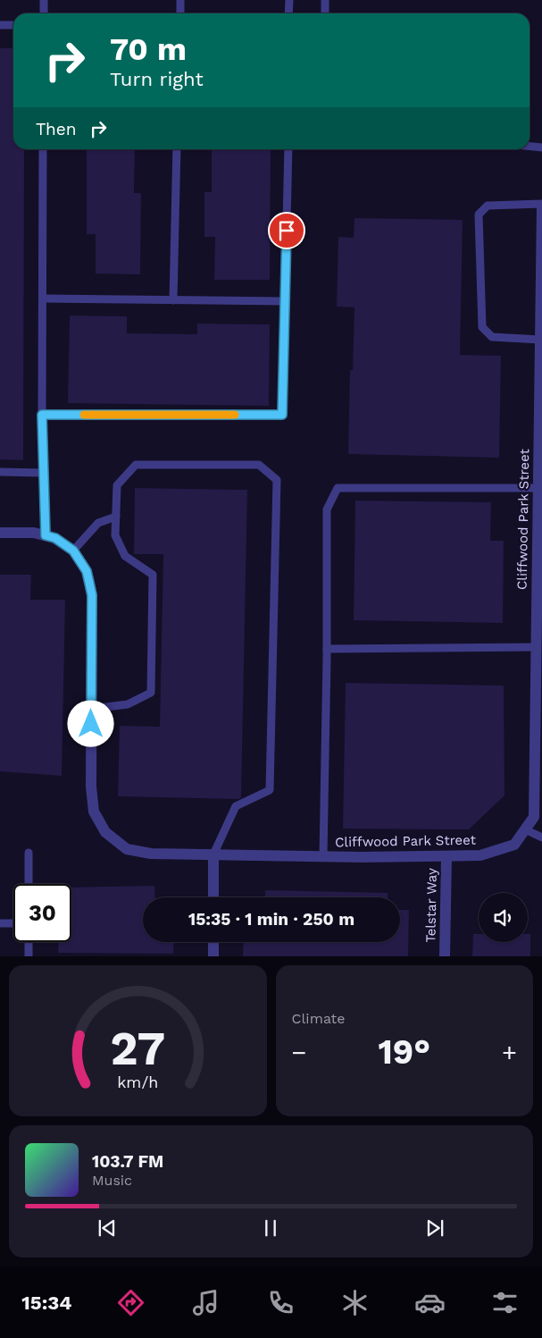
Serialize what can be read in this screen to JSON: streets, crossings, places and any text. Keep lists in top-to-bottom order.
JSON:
{
  "streets": {
    "street": ["Cliffwood Park Street", "Telstar Way"]
  },
  "crossings": [
    ["Cliffwood Park Street", "Telstar Way"]
  ],
  "page": {
    "turn": ["70 m", "Turn right"],
    "then": "Then",
    "limit": "30",
    "trip": "15:35 · 1 min · 250 m",
    "tile": "Climate",
    "heat": ["−", "19°", "+"],
    "song": ["103.7 FM", "Music"],
    "tabs": "15:34",
    "gauge": ["27", "km/h"]
  }
}
